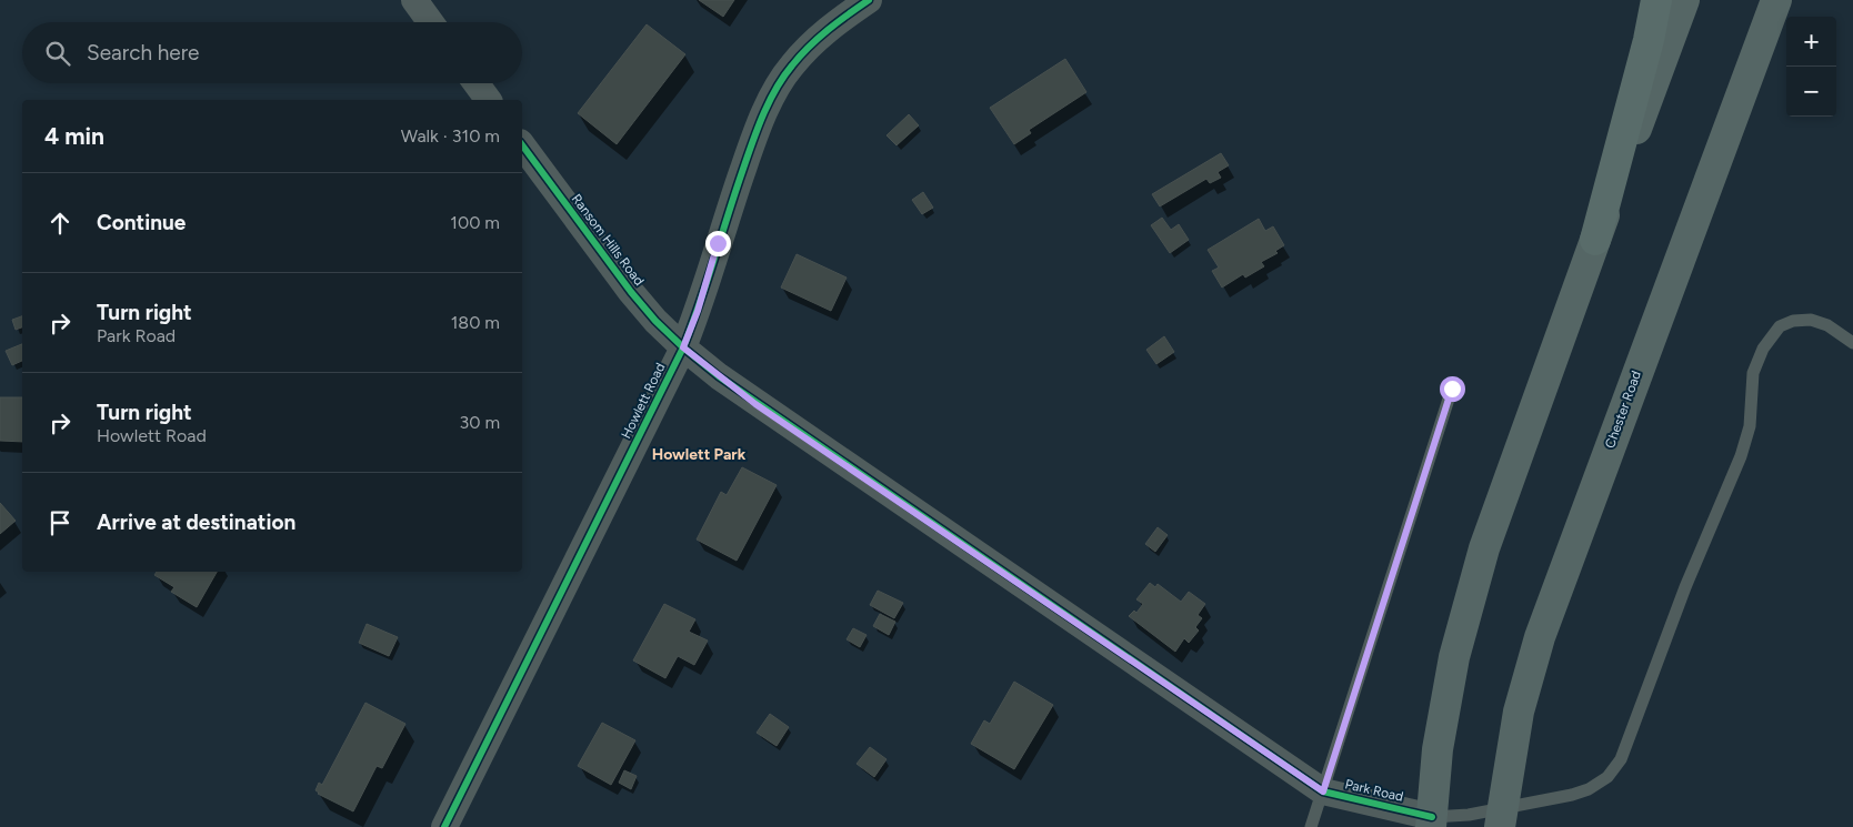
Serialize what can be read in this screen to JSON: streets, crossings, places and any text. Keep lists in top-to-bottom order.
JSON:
{
  "streets": {
    "main road": ["Chester Road"],
    "street": ["Ransom Hills Road", "Howlett Road", "Park Road"]
  },
  "crossings": [
    ["Ransom Hills Road", "Howlett Road"],
    ["Ransom Hills Road", "Park Road"],
    ["Howlett Road", "Park Road"]
  ],
  "districts": ["Howlett Park"],
  "page": {
    "map_buttons": ["+", "−"],
    "search": "Search here",
    "heading": ["4 min", "Walk · 310 m"],
    "list": [
      ["Continue", "100 m"],
      ["Turn right", "Park Road", "180 m"],
      ["Turn right", "Howlett Road", "30 m"],
      "Arrive at destination"
    ]
  }
}
